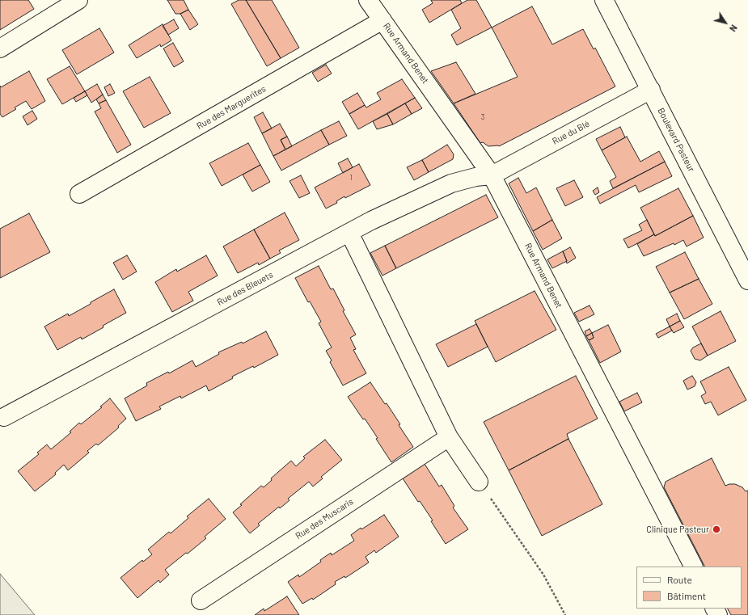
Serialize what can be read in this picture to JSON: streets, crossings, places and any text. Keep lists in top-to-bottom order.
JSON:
{
  "streets": {
    "street": [
      "Rue Armand Benet",
      "Rue des Marguerites",
      "Rue du Blé",
      "Boulevard Pasteur",
      "Rue des Bleuets",
      "Rue des Muscaris"
    ]
  },
  "crossings": [
    ["Rue Armand Benet", "Rue des Marguerites"],
    ["Rue Armand Benet", "Rue du Blé"],
    ["Rue Armand Benet", "Rue des Bleuets"],
    ["Rue du Blé", "Boulevard Pasteur"],
    ["Rue du Blé", "Rue des Bleuets"]
  ],
  "places": ["Clinique Pasteur"],
  "house_numbers": ["3", "1"],
  "legend": ["Route", "Bâtiment"],
  "north": "bottom right"
}
